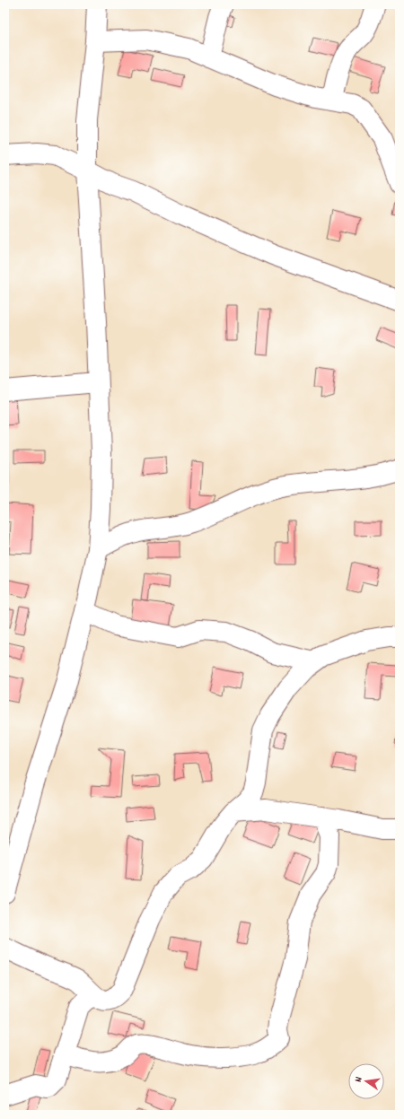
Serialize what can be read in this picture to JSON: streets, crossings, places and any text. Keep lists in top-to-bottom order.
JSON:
{
  "north": "left"
}
